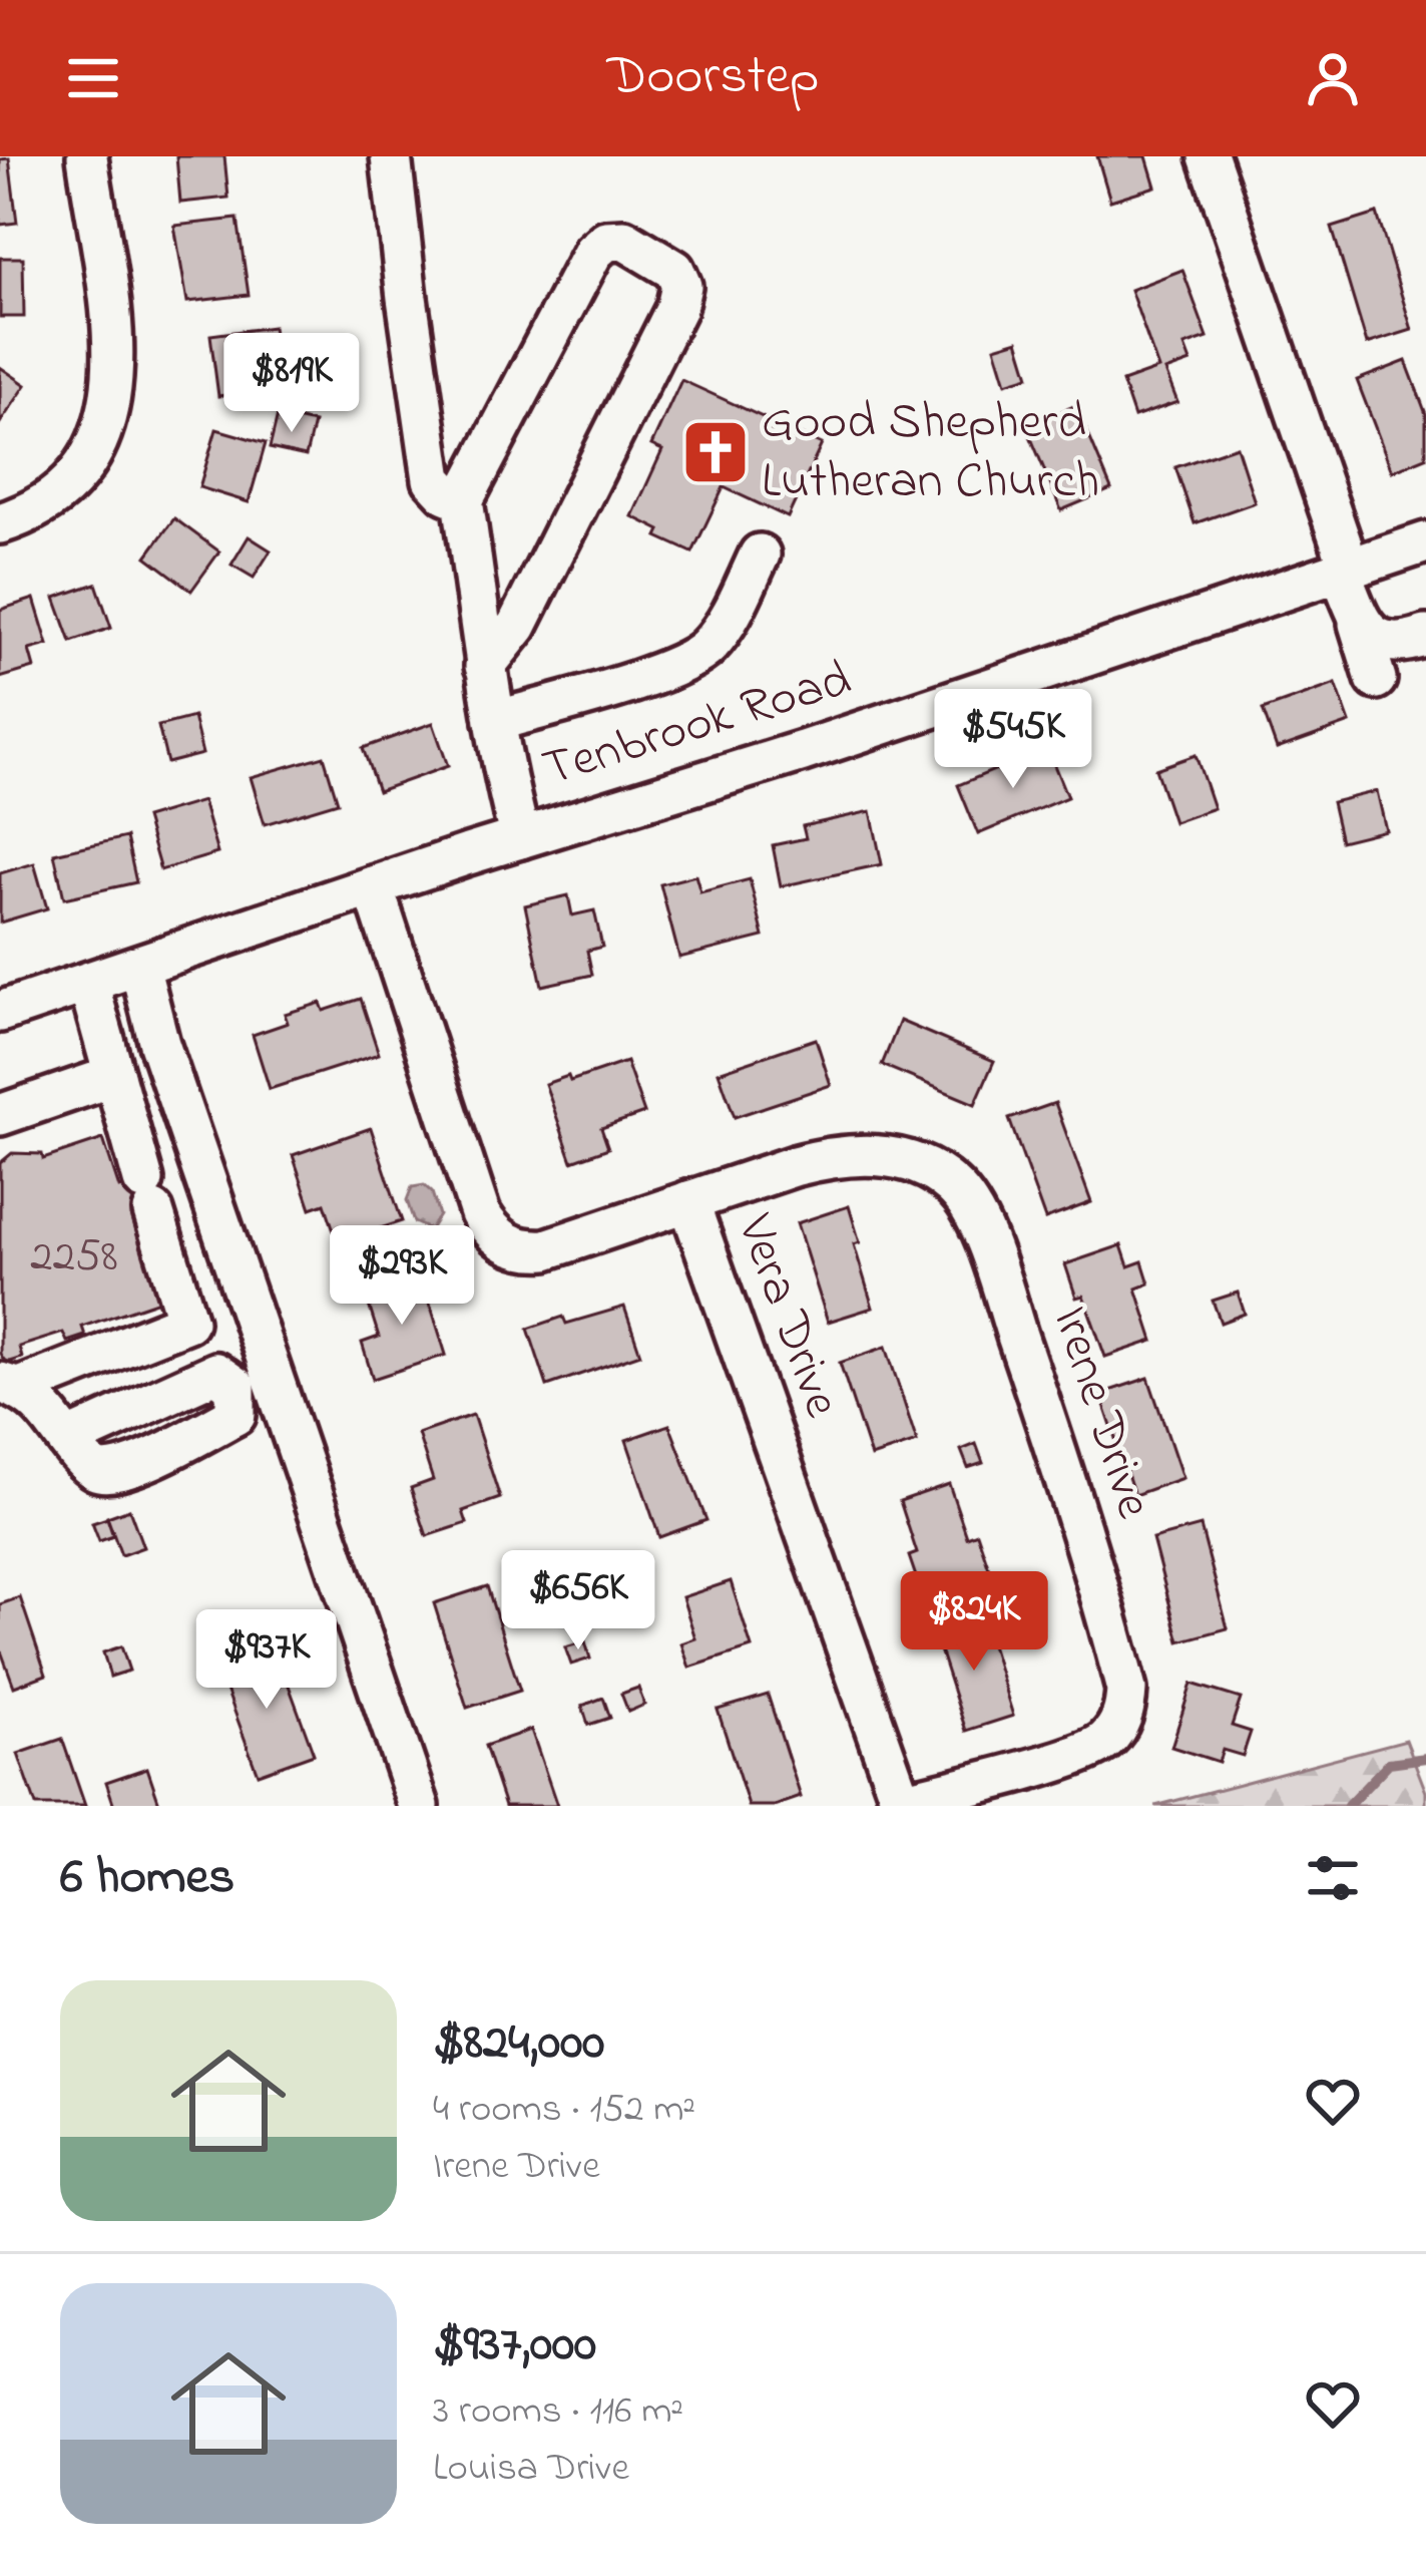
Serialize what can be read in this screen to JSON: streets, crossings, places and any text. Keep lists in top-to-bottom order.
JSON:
{
  "streets": {
    "street": ["Tenbrook Road", "Vera Drive", "Irene Drive"]
  },
  "crossings": [
    ["Tenbrook Road", "Vera Drive"],
    ["Vera Drive", "Irene Drive"]
  ],
  "places": {
    "church": ["Good Shepherd Lutheran Church"]
  },
  "house_numbers": ["2258"],
  "page": {
    "header": "Doorstep",
    "price": [
      "$819K",
      "$545K",
      "$293K",
      "$656K",
      "$824K",
      "$937K"
    ],
    "heading": "6 homes",
    "list": [
      {
        "name": "$824,000",
        "note": "4 rooms · 152 m² · Irene Drive"
      },
      {
        "name": "$937,000",
        "note": "3 rooms · 116 m² · Louisa Drive"
      }
    ]
  }
}
